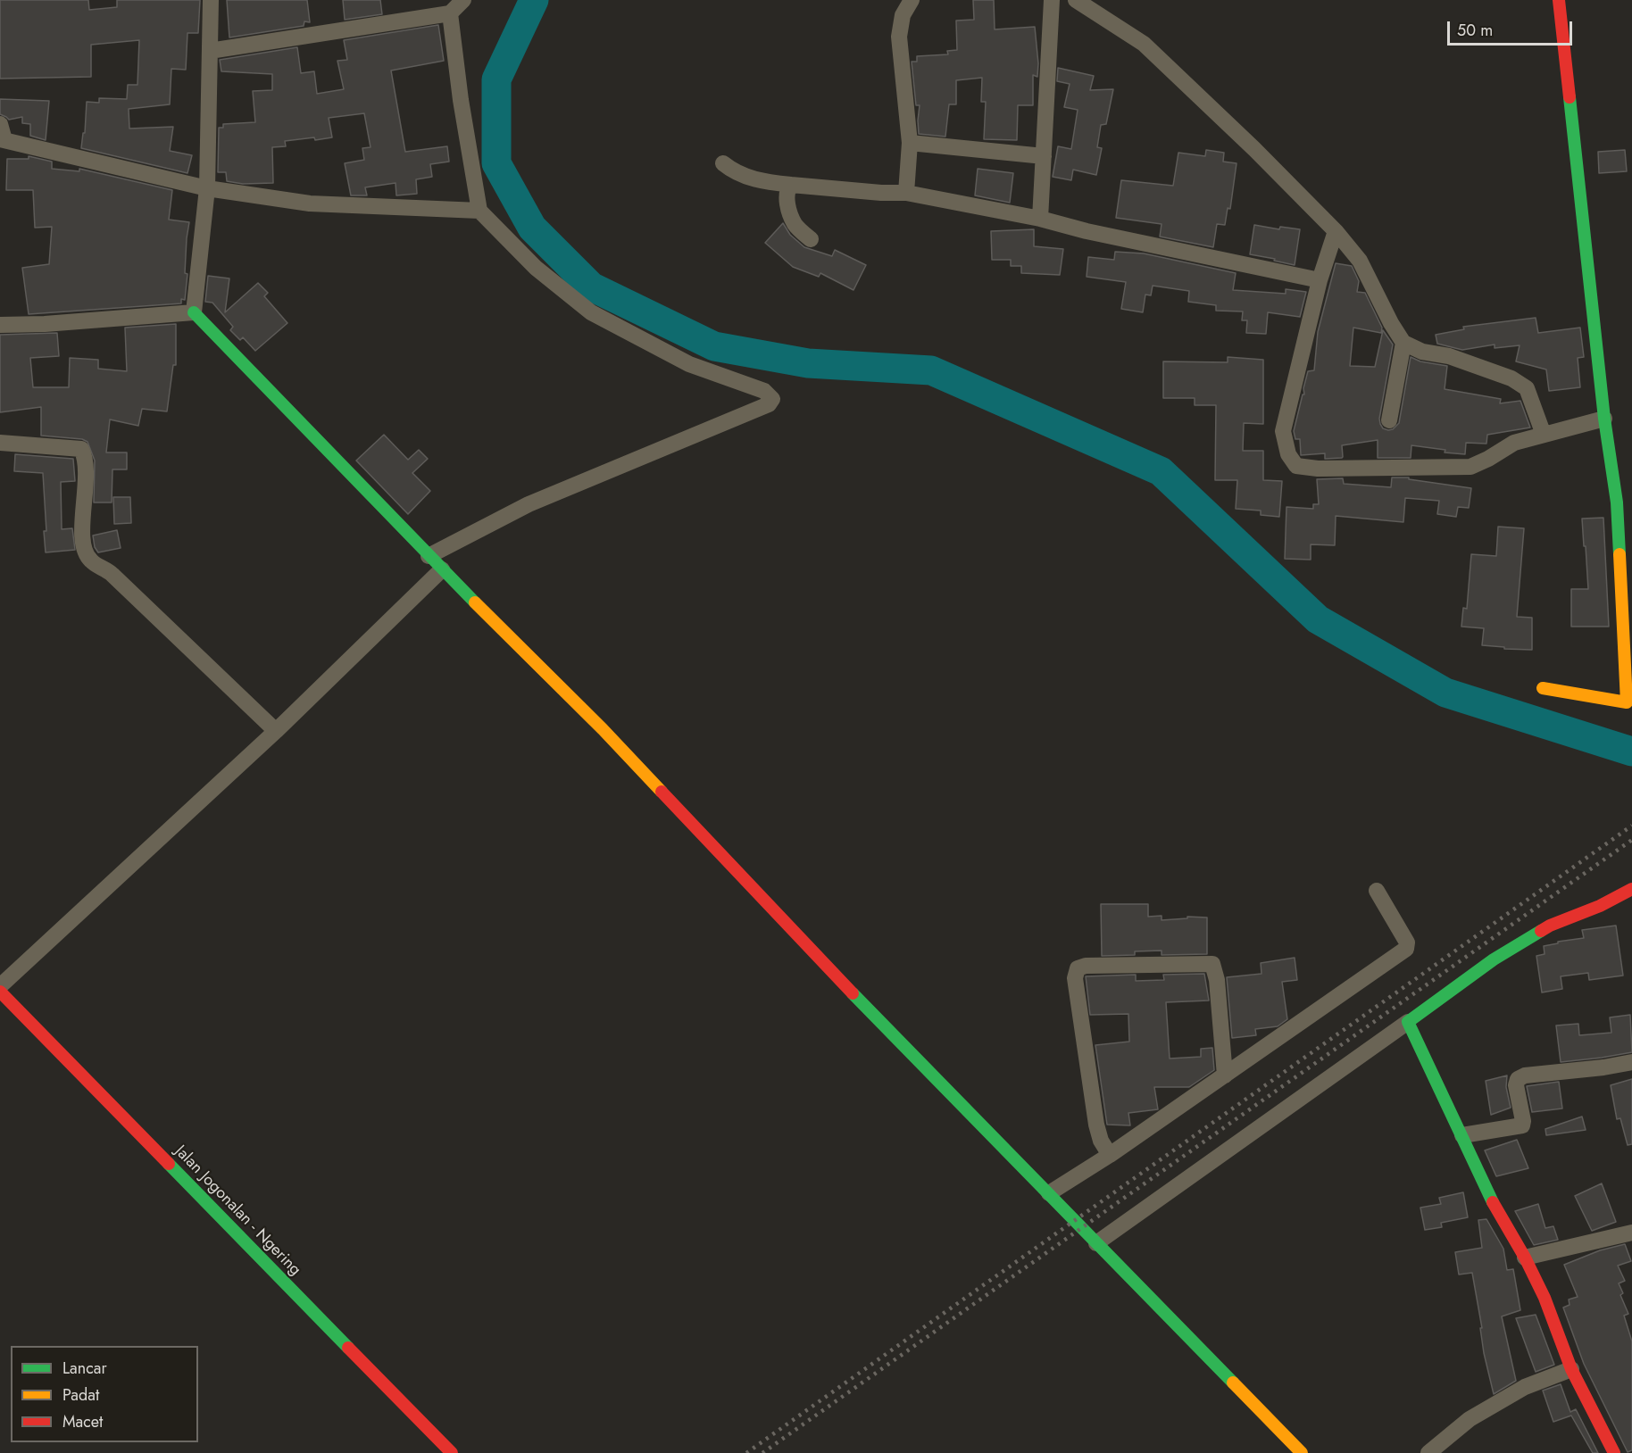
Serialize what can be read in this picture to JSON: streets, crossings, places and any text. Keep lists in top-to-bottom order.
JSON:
{
  "streets": {
    "street": ["Jalan Jogonalan - Ngering"]
  },
  "legend": ["Lancar", "Padat", "Macet"],
  "scale_bar": "50 m"
}
